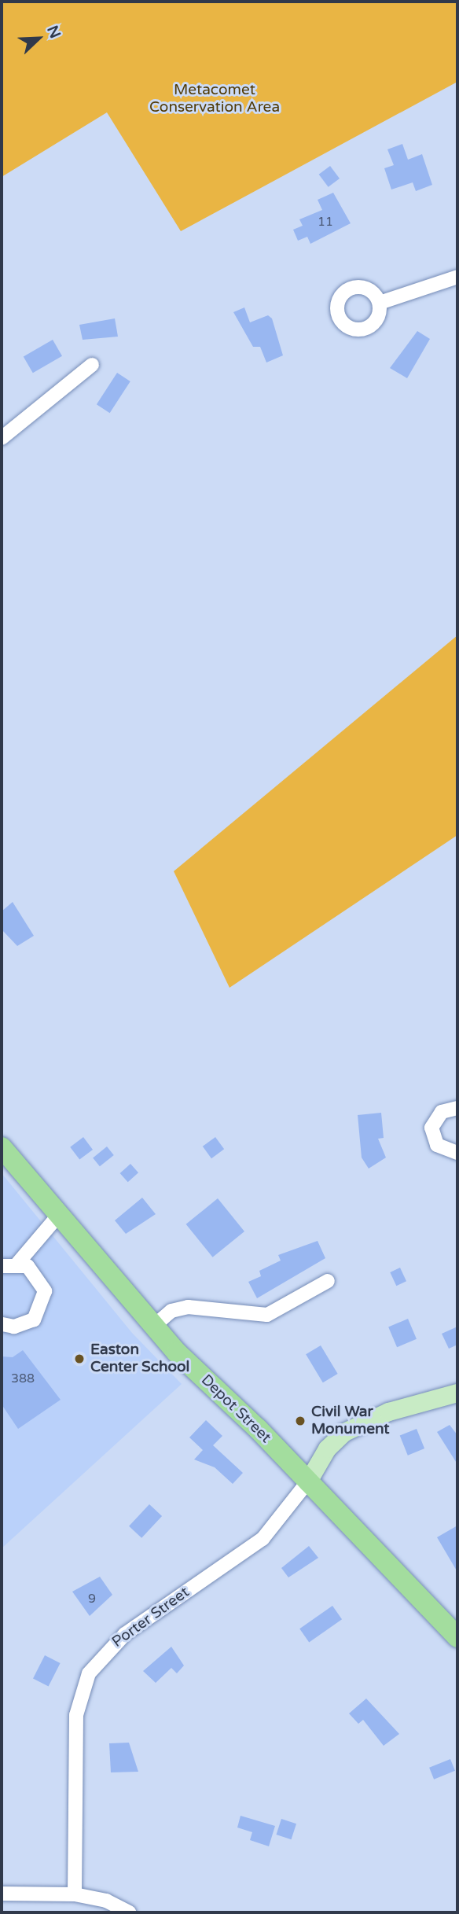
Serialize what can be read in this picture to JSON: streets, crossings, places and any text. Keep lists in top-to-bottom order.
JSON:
{
  "streets": {
    "highway": ["Depot Street"],
    "street": ["Porter Street"]
  },
  "crossings": [
    ["Depot Street", "Porter Street"]
  ],
  "parks": ["Metacomet Conservation Area"],
  "places": ["Easton Center School", "Civil War Monument"],
  "house_numbers": ["11", "388", "9"],
  "north": "top right"
}
